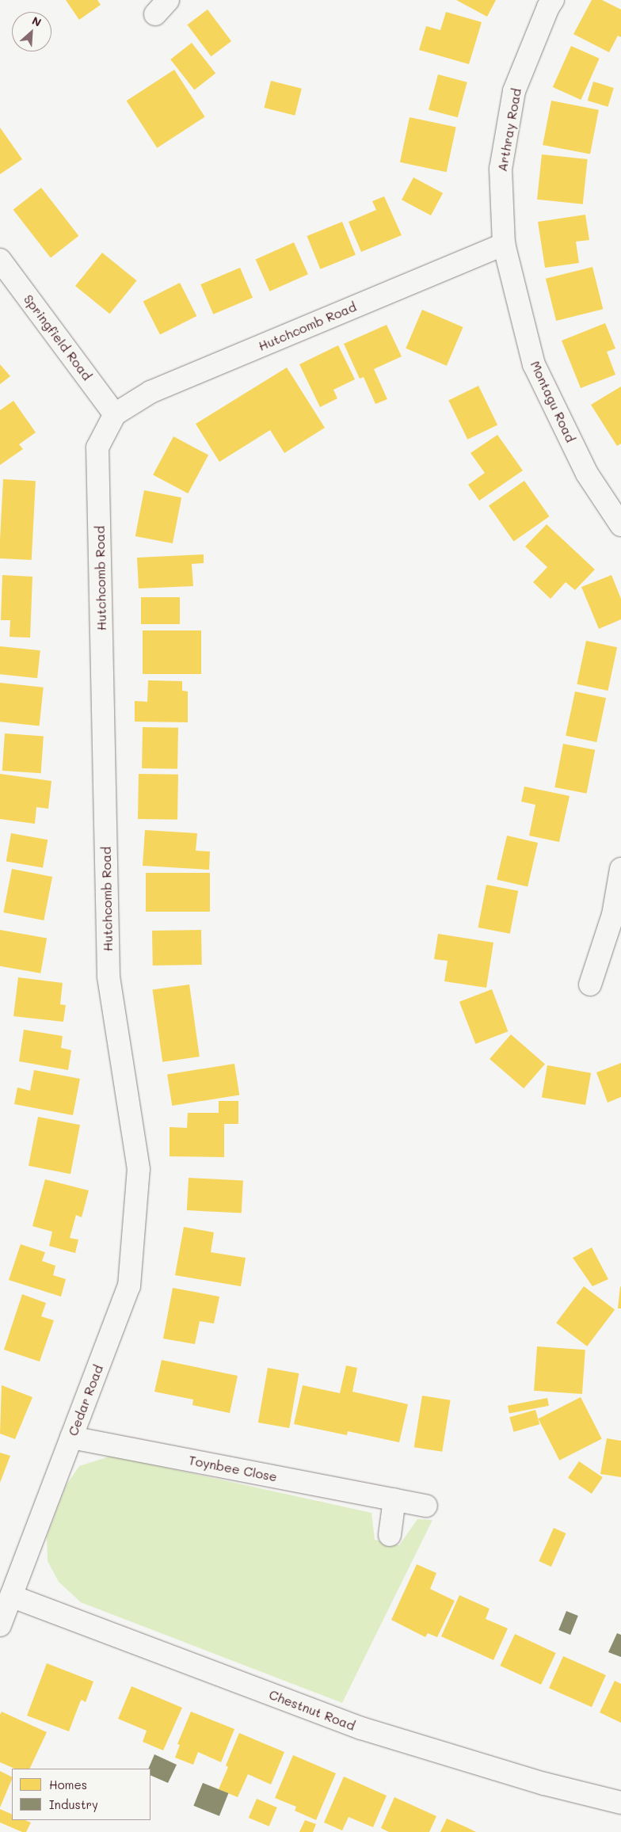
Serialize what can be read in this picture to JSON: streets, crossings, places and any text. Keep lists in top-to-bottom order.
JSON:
{
  "streets": {
    "street": [
      "Arthray Road",
      "Hutchcomb Road",
      "Springfield Road",
      "Montagu Road",
      "Cedar Road",
      "Toynbee Close",
      "Chestnut Road"
    ]
  },
  "crossings": [
    ["Arthray Road", "Hutchcomb Road"],
    ["Arthray Road", "Montagu Road"],
    ["Hutchcomb Road", "Springfield Road"],
    ["Hutchcomb Road", "Montagu Road"],
    ["Hutchcomb Road", "Cedar Road"],
    ["Cedar Road", "Toynbee Close"],
    ["Cedar Road", "Chestnut Road"]
  ],
  "legend": ["Homes", "Industry"],
  "north": "top right"
}
